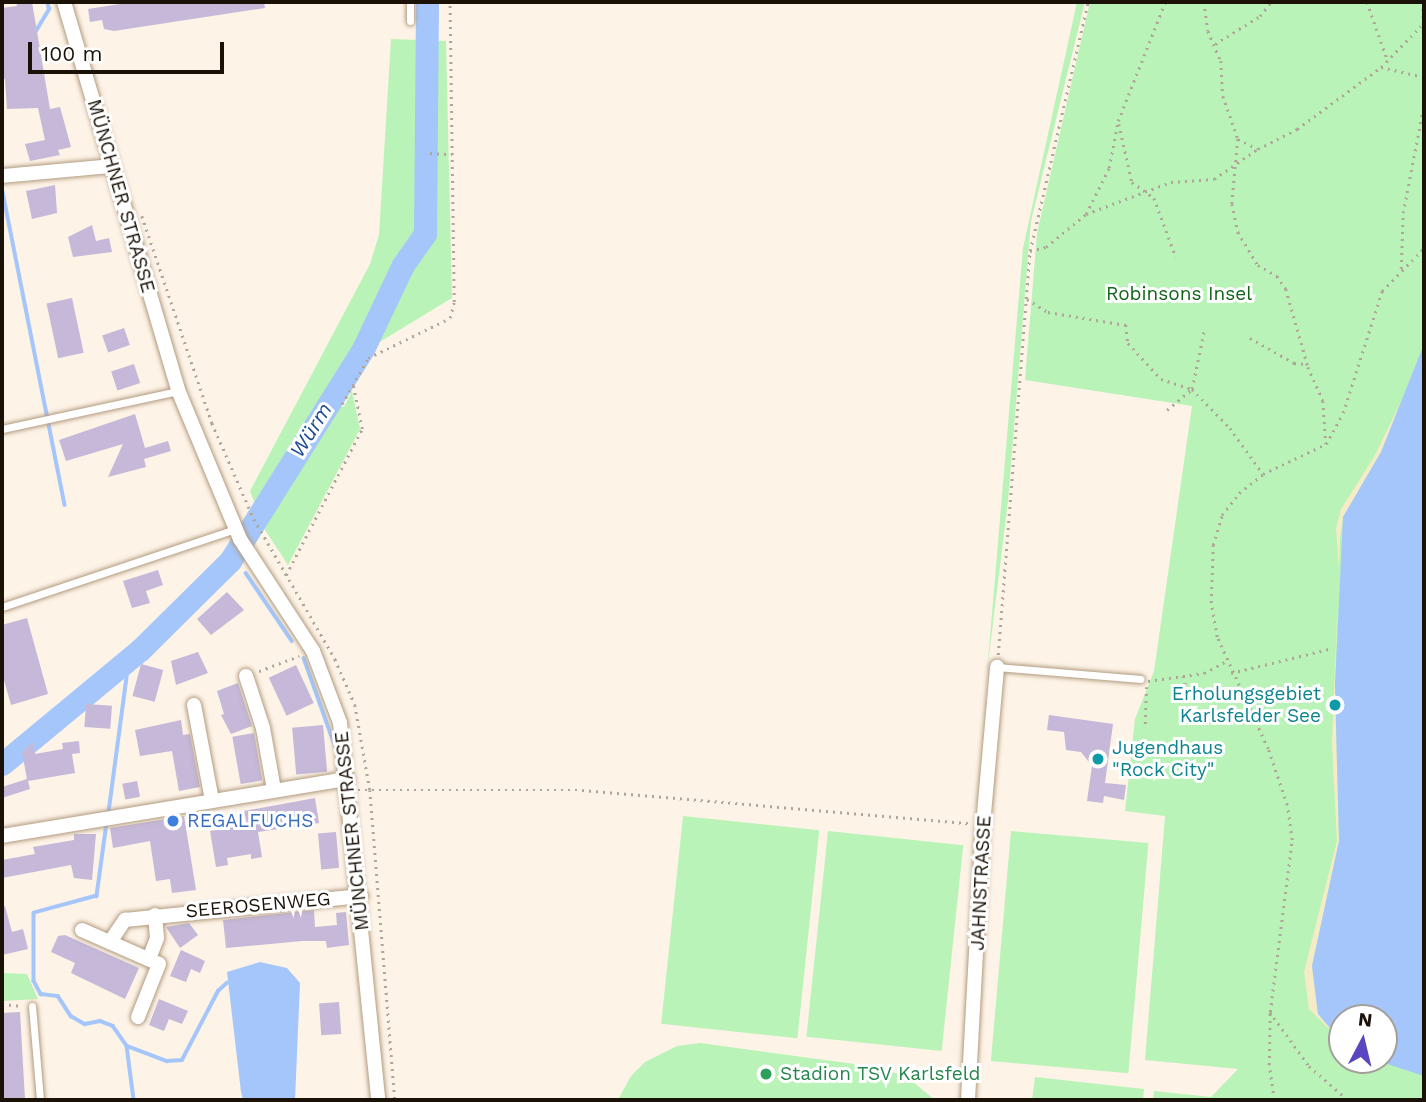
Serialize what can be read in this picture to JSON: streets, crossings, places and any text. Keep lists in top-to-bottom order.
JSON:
{
  "streets": {
    "street": ["MÜNCHNER STRASSE", "JAHNSTRASSE", "SEEROSENWEG"]
  },
  "crossings": [
    ["MÜNCHNER STRASSE", "SEEROSENWEG"]
  ],
  "water": ["Würm"],
  "parks": ["Robinsons Insel"],
  "places": [
    "Erholungsgebiet Karlsfelder See",
    "Jugendhaus \"Rock City\"",
    "REGALFUCHS",
    "Stadion TSV Karlsfeld"
  ],
  "scale_bar": "100 m",
  "north": "top"
}
